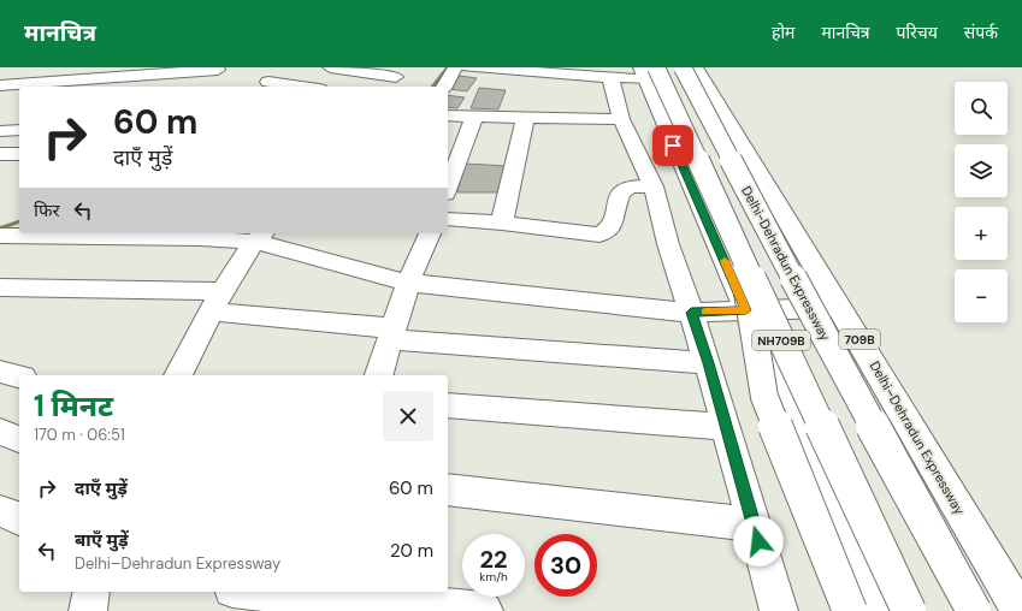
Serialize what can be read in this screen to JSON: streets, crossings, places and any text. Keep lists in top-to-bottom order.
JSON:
{
  "streets": {
    "main road": [
      "Delhi-Dehradun Expressway",
      "709B",
      "NH709B",
      "Delhi–Dehradun Expressway"
    ]
  },
  "page": {
    "header": "मानचित्र",
    "nav": [
      "होम",
      "मानचित्र",
      "परिचय",
      "संपर्क"
    ],
    "map_buttons": ["+", "−"],
    "turn": ["60 m", "दाएँ मुड़ें"],
    "then": "फिर",
    "heading": ["1 मिनट", "170 m · 06:51"],
    "list": [
      {
        "name": "दाएँ मुड़ें",
        "value": "60 m"
      },
      {
        "name": "बाएँ मुड़ें",
        "note": "Delhi–Dehradun Expressway",
        "value": "20 m"
      }
    ],
    "speed": "22 km/h",
    "limit": "30"
  }
}
